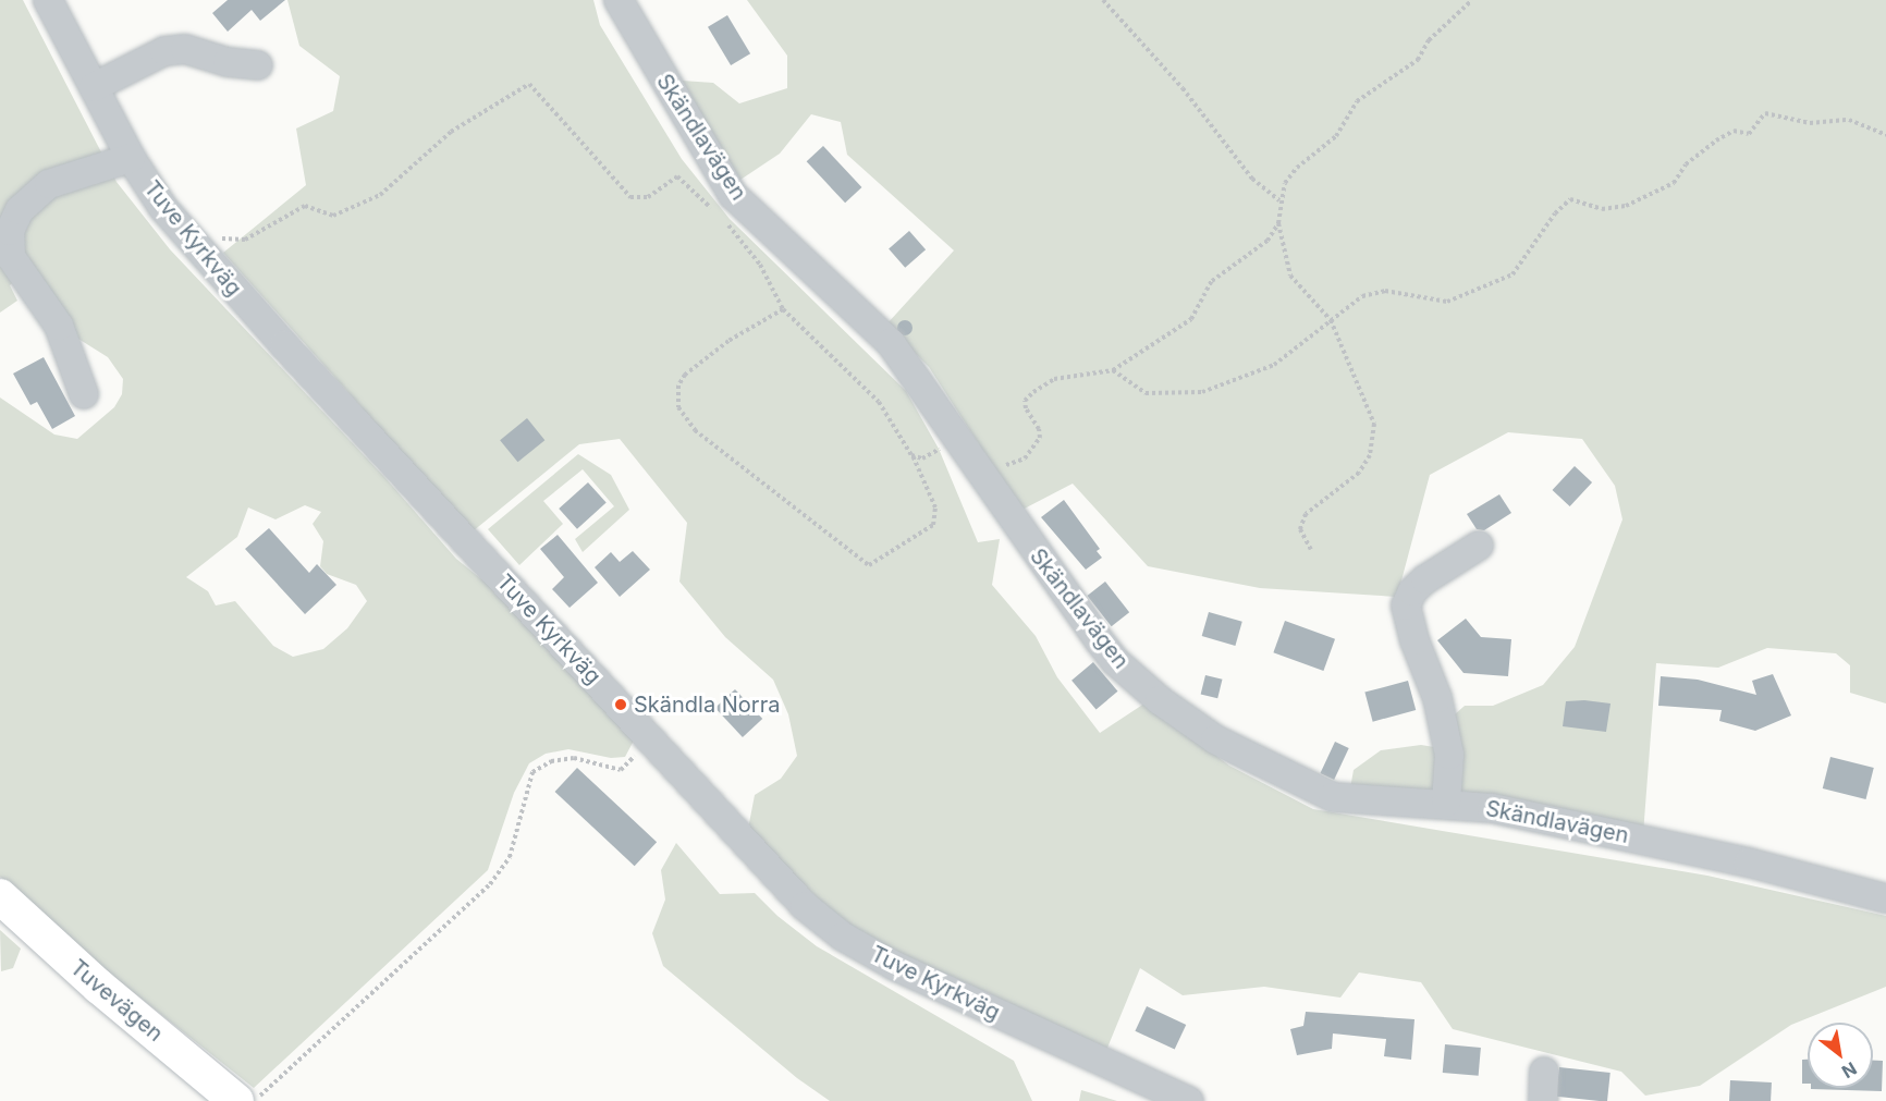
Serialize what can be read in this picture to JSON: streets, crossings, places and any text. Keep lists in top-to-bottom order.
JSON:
{
  "streets": {
    "main road": ["Tuvevägen"],
    "street": ["Skändlavägen", "Tuve Kyrkväg"]
  },
  "places": ["Skändla Norra"],
  "north": "bottom right"
}
